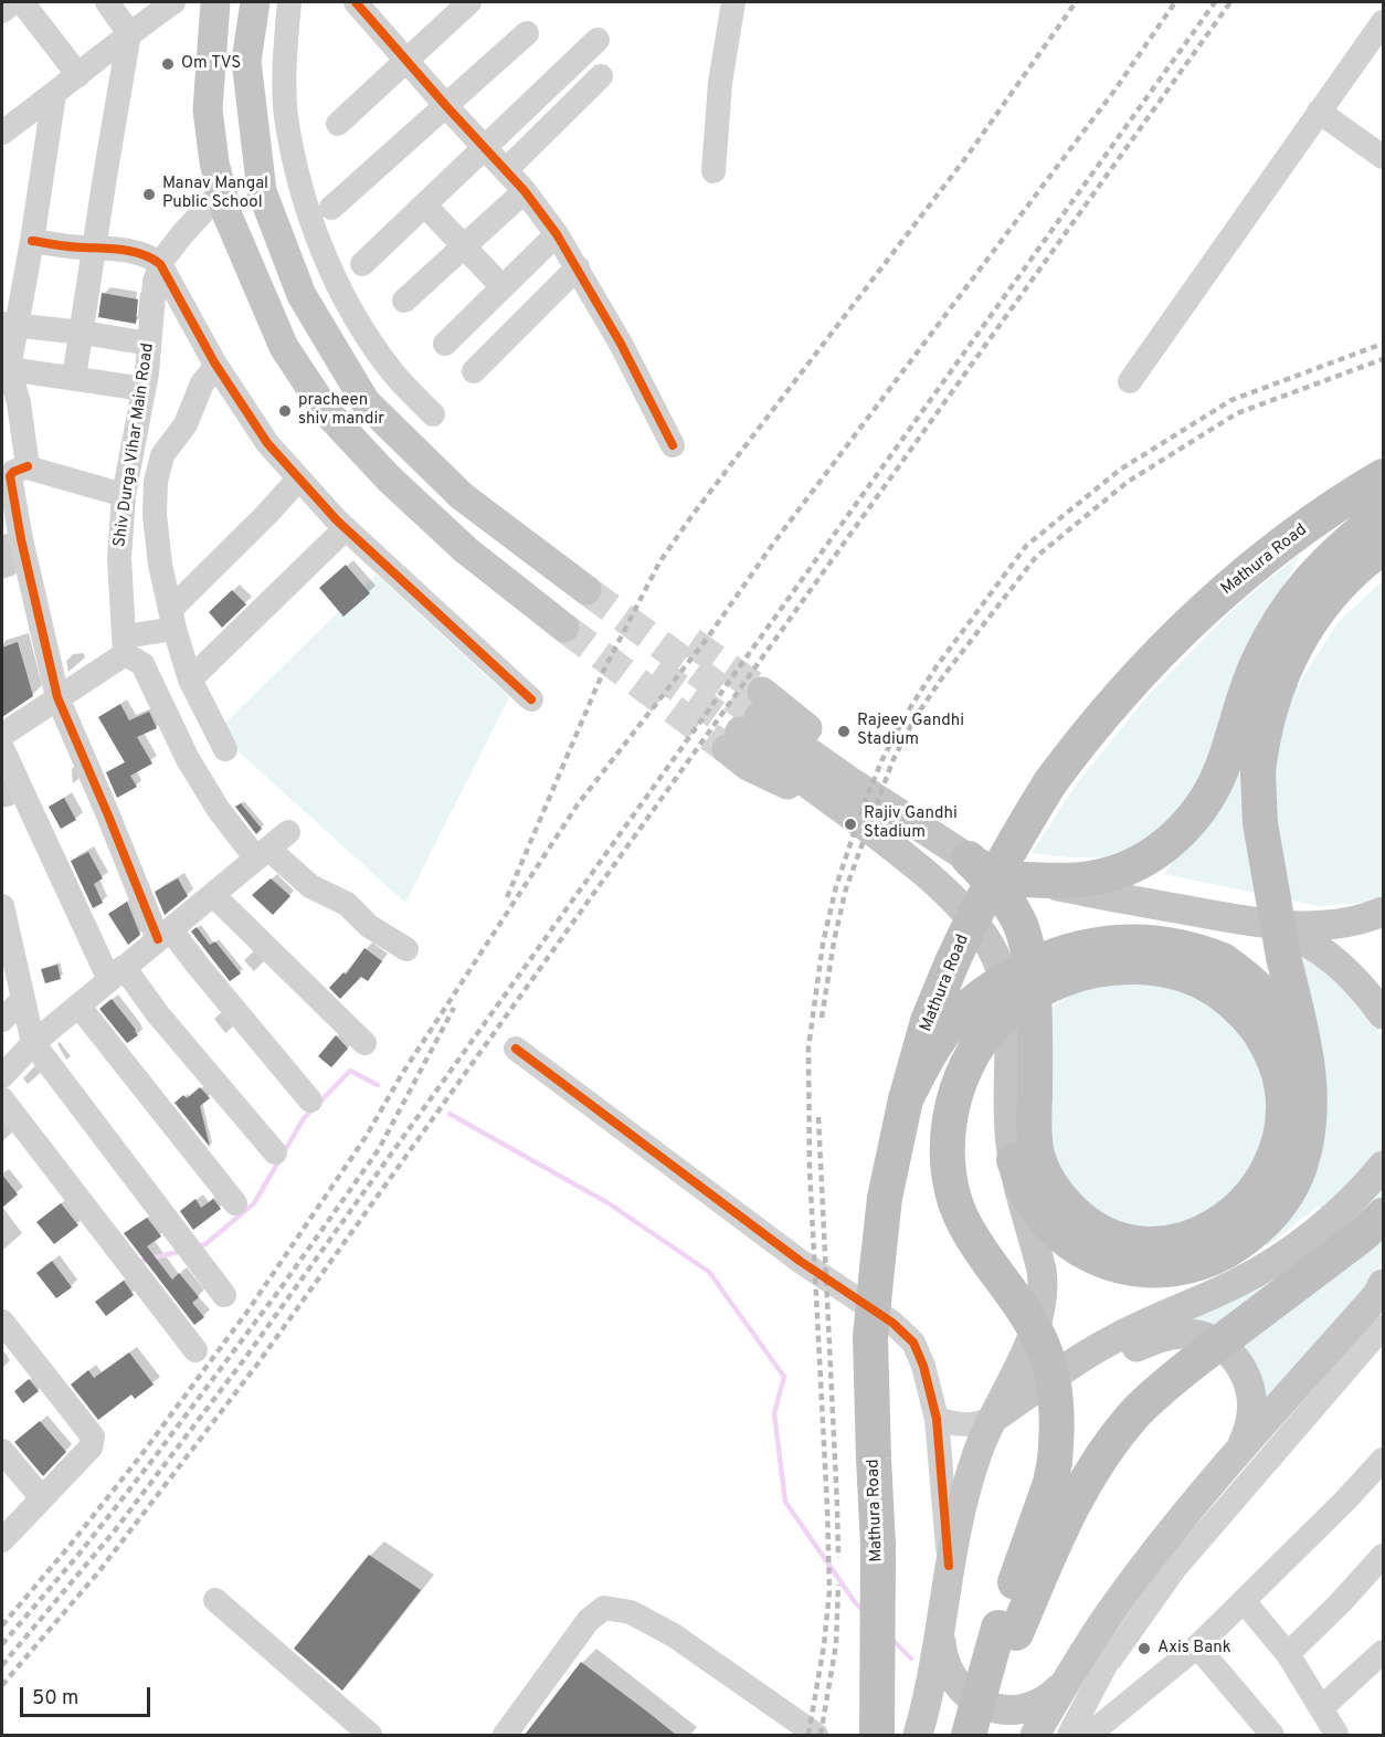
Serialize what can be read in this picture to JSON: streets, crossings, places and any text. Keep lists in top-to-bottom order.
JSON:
{
  "streets": {
    "highway": ["Mathura Road"],
    "street": ["Shiv Durga Vihar Main Road"]
  },
  "places": [
    "Om TVS",
    "Manav Mangal Public School",
    "pracheen shiv mandir",
    "Rajeev Gandhi Stadium",
    "Rajiv Gandhi Stadium",
    "Axis Bank"
  ],
  "scale_bar": "50 m"
}
